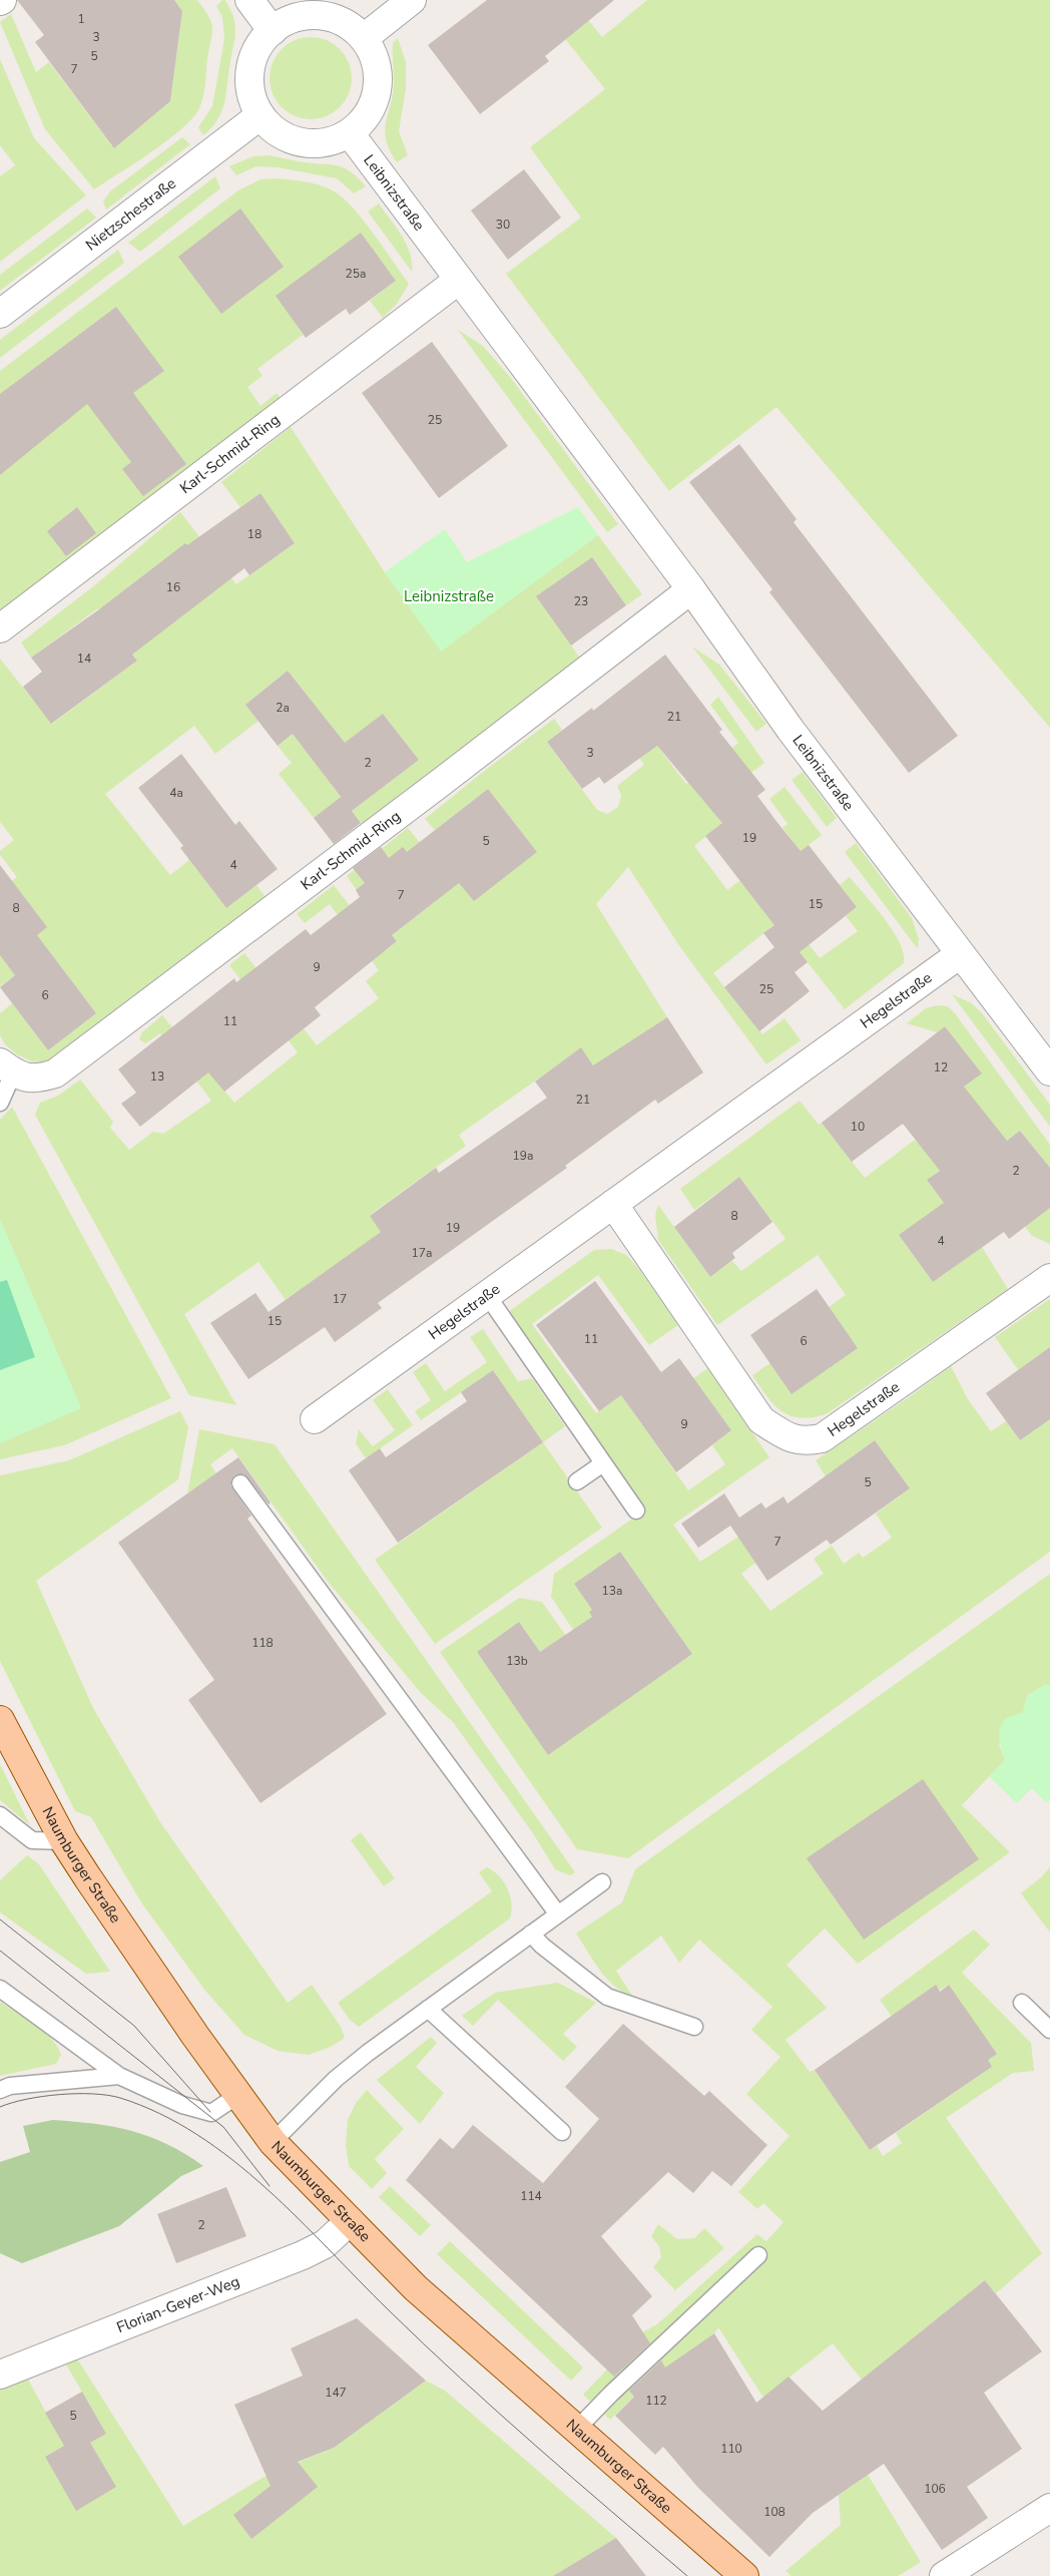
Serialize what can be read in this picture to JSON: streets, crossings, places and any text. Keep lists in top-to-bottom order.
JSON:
{
  "streets": {
    "main road": ["Naumburger Straße"],
    "street": [
      "Leibnizstraße",
      "Nietzschestraße",
      "Karl-Schmid-Ring",
      "Hegelstraße",
      "Florian-Geyer-Weg"
    ]
  },
  "crossings": [
    ["Leibnizstraße", "Nietzschestraße"],
    ["Leibnizstraße", "Karl-Schmid-Ring"],
    ["Leibnizstraße", "Hegelstraße"],
    ["Naumburger Straße", "Florian-Geyer-Weg"]
  ],
  "parks": ["Leibnizstraße"],
  "house_numbers": [
    "1",
    "3",
    "5",
    "7",
    "30",
    "25a",
    "25",
    "18",
    "16",
    "23",
    "14",
    "2a",
    "21",
    "3",
    "2",
    "4a",
    "19",
    "5",
    "4",
    "7",
    "15",
    "8",
    "9",
    "25",
    "6",
    "11",
    "12",
    "13",
    "21",
    "10",
    "19a",
    "2",
    "8",
    "19",
    "4",
    "17a",
    "17",
    "15",
    "11",
    "6",
    "9",
    "5",
    "7",
    "13a",
    "118",
    "13b",
    "114",
    "2",
    "147",
    "112",
    "5",
    "110",
    "106",
    "108"
  ]
}
